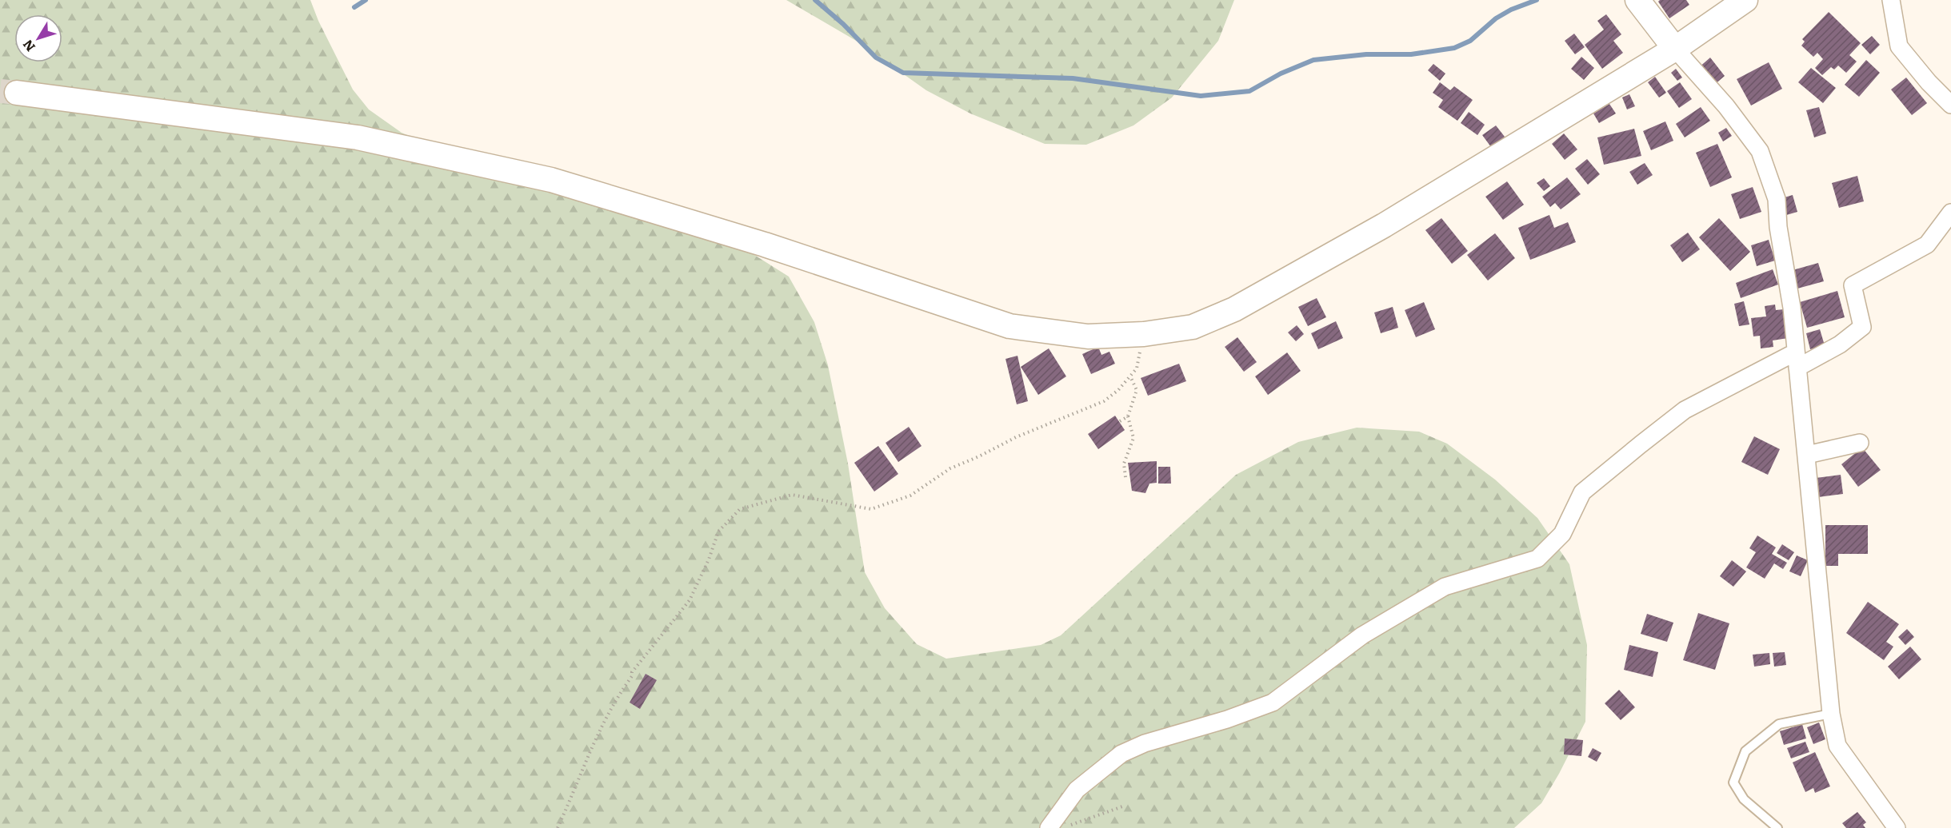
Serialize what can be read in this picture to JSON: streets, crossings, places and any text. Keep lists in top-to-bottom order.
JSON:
{
  "north": "bottom left"
}
